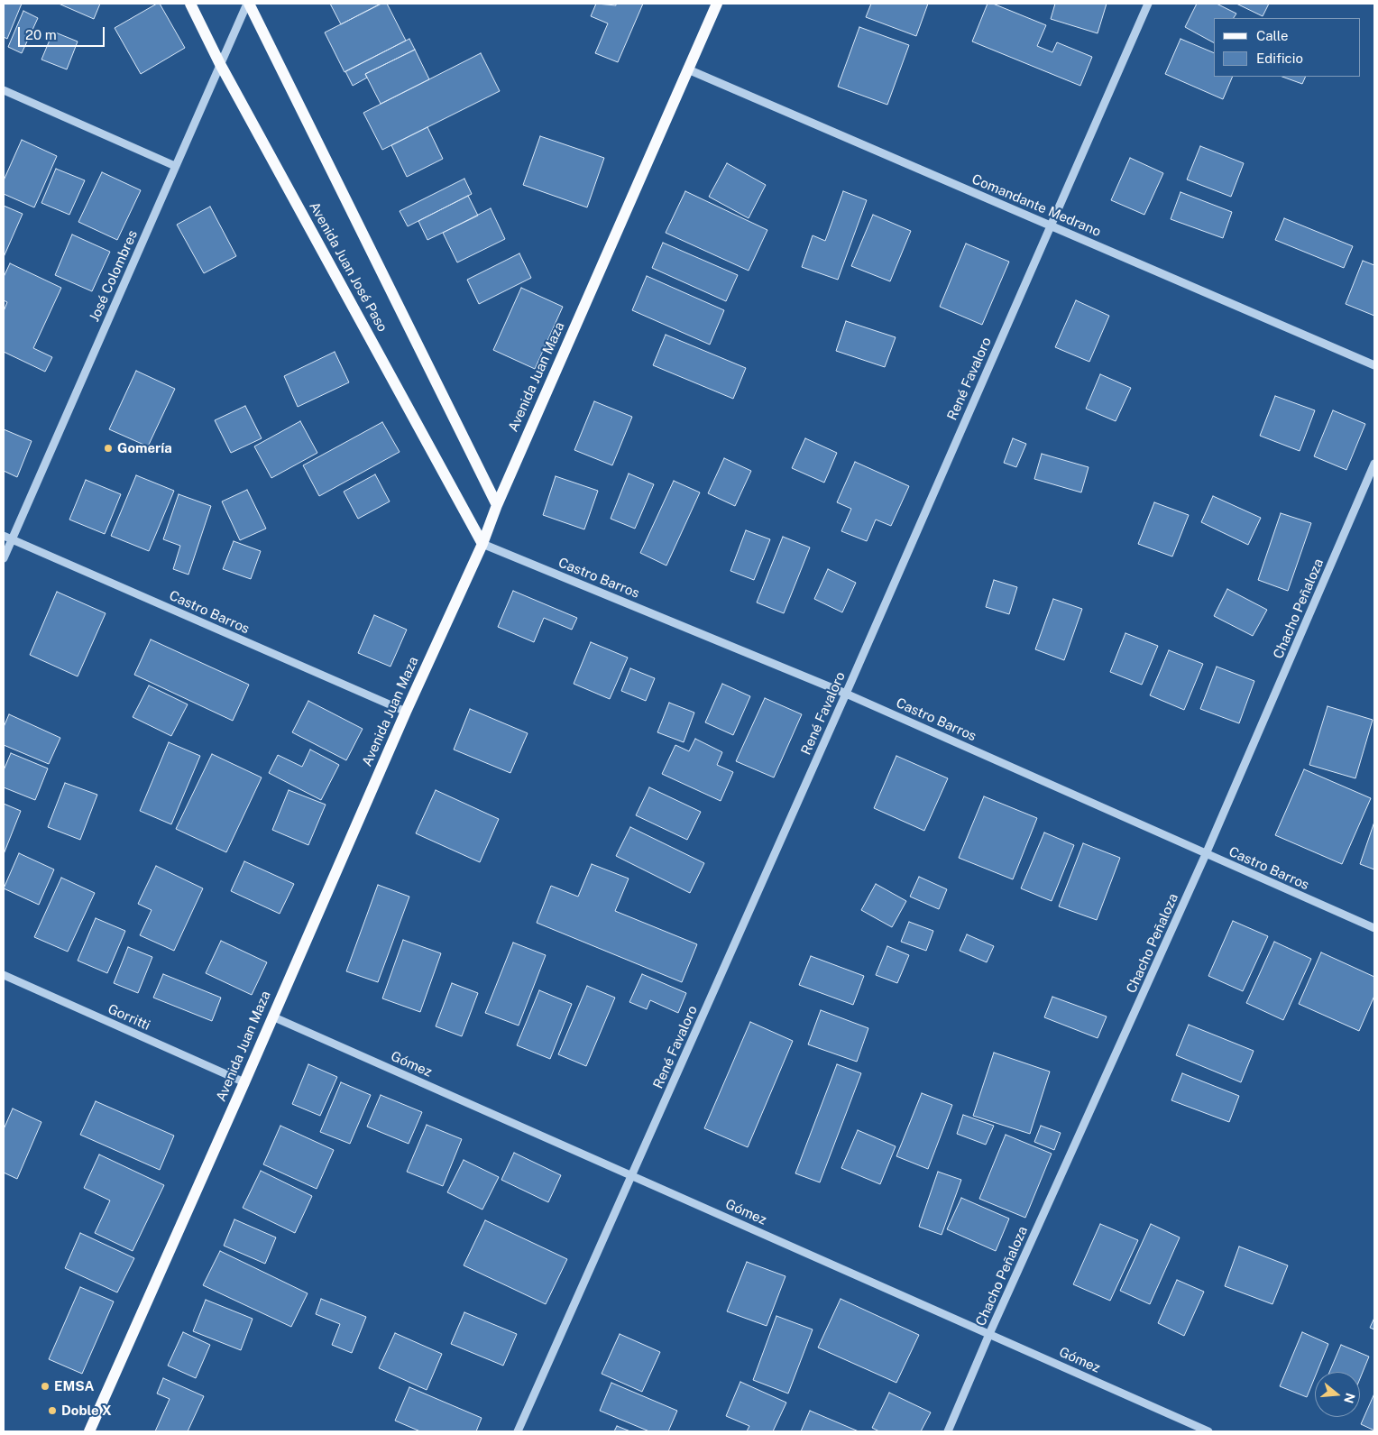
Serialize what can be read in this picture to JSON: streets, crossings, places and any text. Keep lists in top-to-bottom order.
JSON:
{
  "streets": {
    "main road": ["Avenida Juan José Paso", "Avenida Juan Maza"],
    "street": [
      "Comandante Medrano",
      "José Colombres",
      "René Favaloro",
      "Castro Barros",
      "Chacho Peñaloza",
      "Gorritti",
      "Gómez"
    ]
  },
  "crossings": [
    ["Comandante Medrano", "Avenida Juan Maza"],
    ["Comandante Medrano", "René Favaloro"],
    ["Avenida Juan José Paso", "José Colombres"],
    ["Avenida Juan José Paso", "Avenida Juan Maza"],
    ["Avenida Juan José Paso", "Castro Barros"],
    ["José Colombres", "Castro Barros"],
    ["Avenida Juan Maza", "Castro Barros"],
    ["Avenida Juan Maza", "Gorritti"],
    ["Avenida Juan Maza", "Gómez"],
    ["René Favaloro", "Castro Barros"],
    ["René Favaloro", "Gómez"],
    ["Castro Barros", "Chacho Peñaloza"],
    ["Chacho Peñaloza", "Gómez"]
  ],
  "places": ["Gomería", "EMSA", "Doble X"],
  "legend": ["Calle", "Edificio"],
  "scale_bar": "20 m",
  "north": "right"
}
